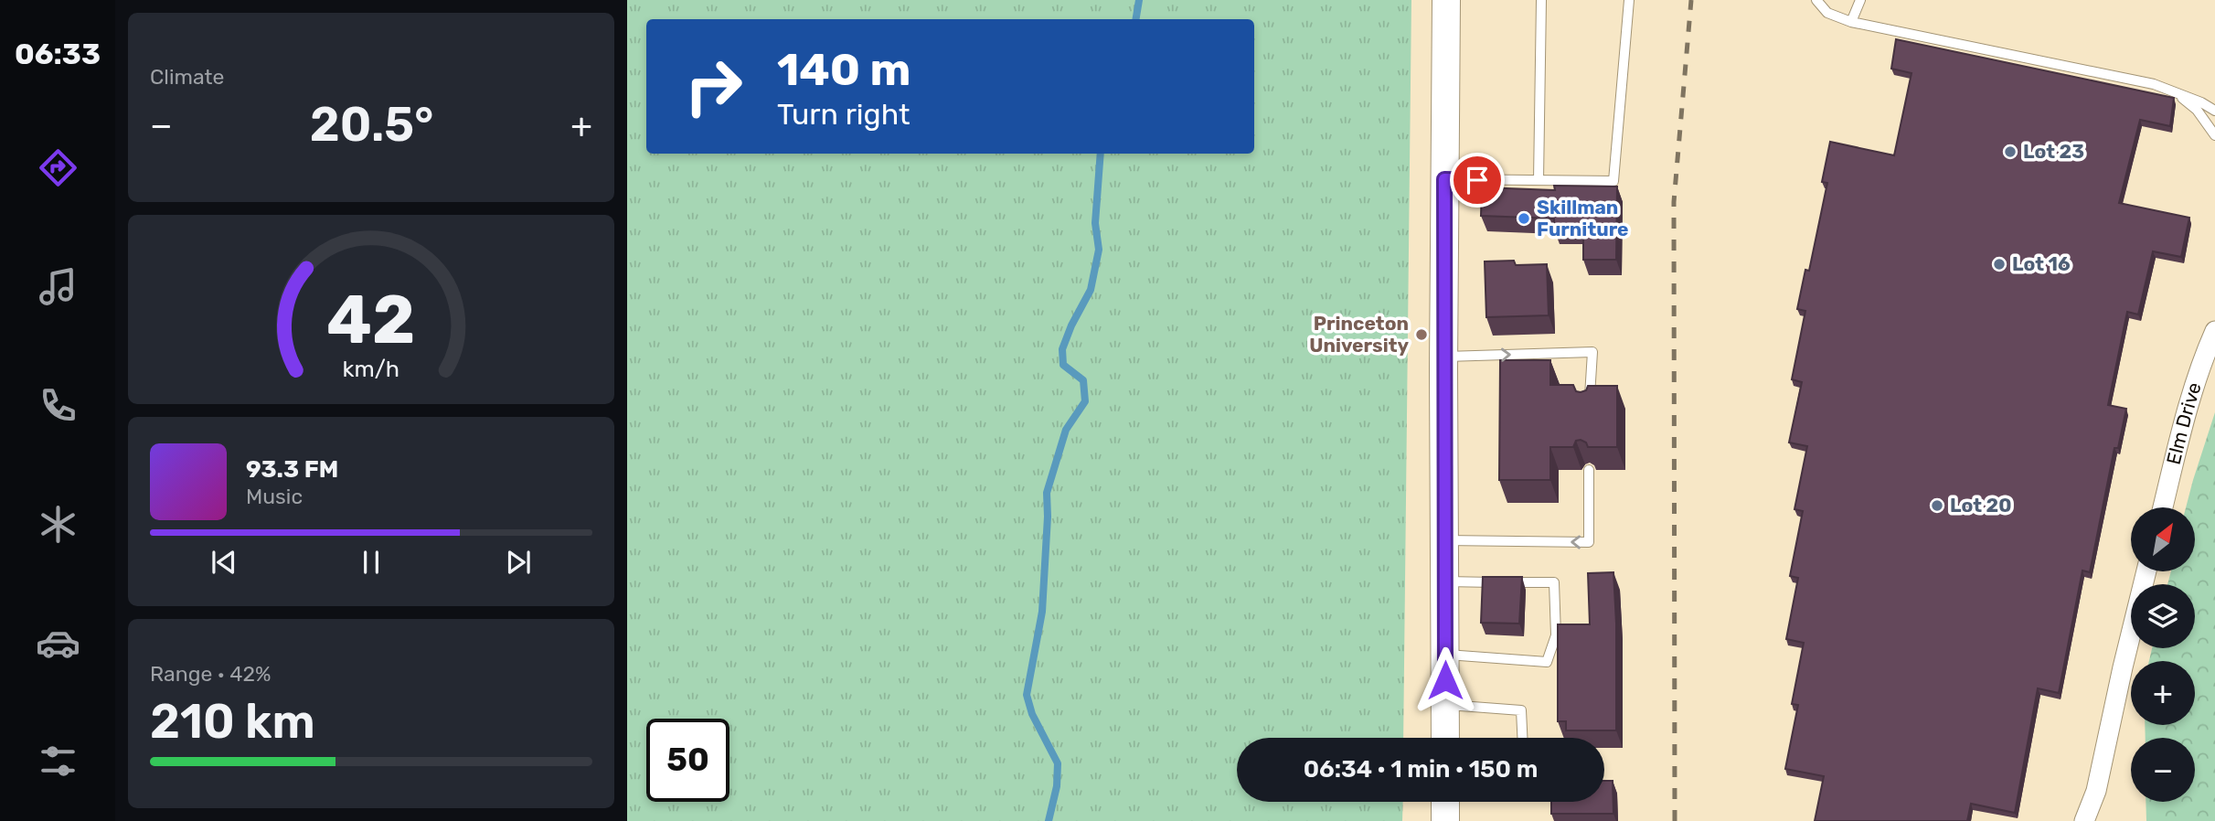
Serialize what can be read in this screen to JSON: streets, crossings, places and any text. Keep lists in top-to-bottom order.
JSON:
{
  "streets": {
    "street": ["Elm Drive"]
  },
  "places": [
    "Lot 23",
    "Skillman Furniture",
    "Lot 16",
    "Princeton University",
    "Lot 20"
  ],
  "north": "top right",
  "page": {
    "tabs": "06:33",
    "tile": [
      "Climate",
      ["Range · 42%", "210 km"]
    ],
    "turn": ["140 m", "Turn right"],
    "heat": ["−", "20.5°", "+"],
    "song": ["93.3 FM", "Music"],
    "map_buttons": ["+", "−"],
    "limit": "50",
    "trip": "06:34 · 1 min · 150 m",
    "gauge": ["42", "km/h"]
  }
}
